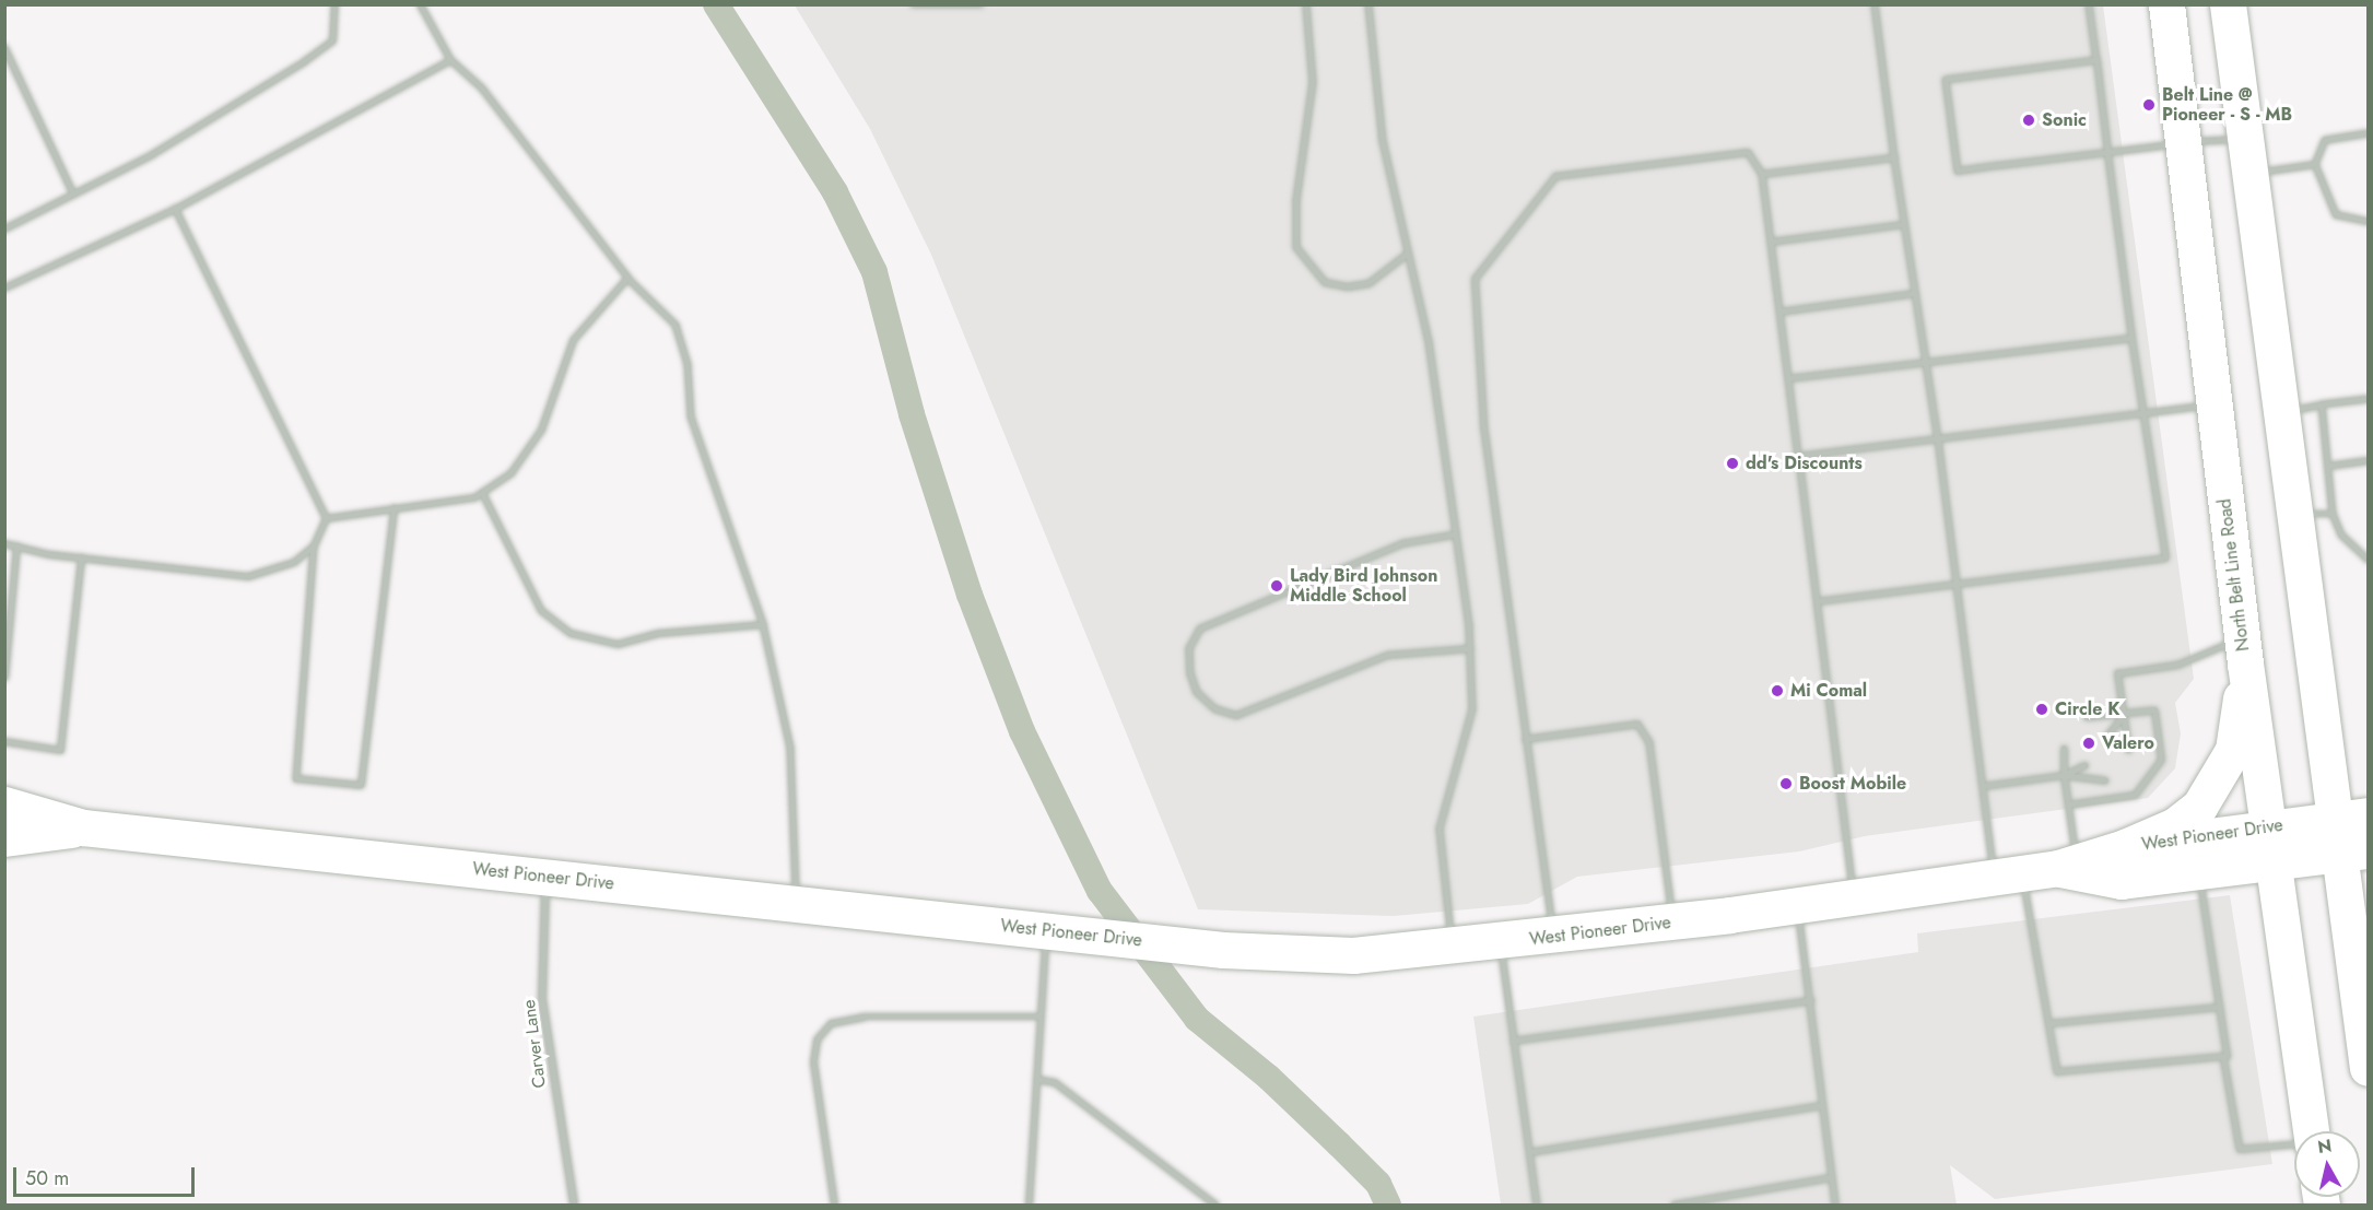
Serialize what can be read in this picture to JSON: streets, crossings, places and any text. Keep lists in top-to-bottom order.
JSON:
{
  "streets": {
    "main road": ["North Belt Line Road", "West Pioneer Drive"],
    "street": ["Carver Lane"]
  },
  "crossings": [
    ["North Belt Line Road", "West Pioneer Drive"],
    ["West Pioneer Drive", "Carver Lane"]
  ],
  "places": [
    "Belt Line @ Pioneer - S - MB",
    "Sonic",
    "dd's Discounts",
    "Lady Bird Johnson Middle School",
    "Mi Comal",
    "Circle K",
    "Valero",
    "Boost Mobile"
  ],
  "scale_bar": "50 m",
  "north": "top"
}
